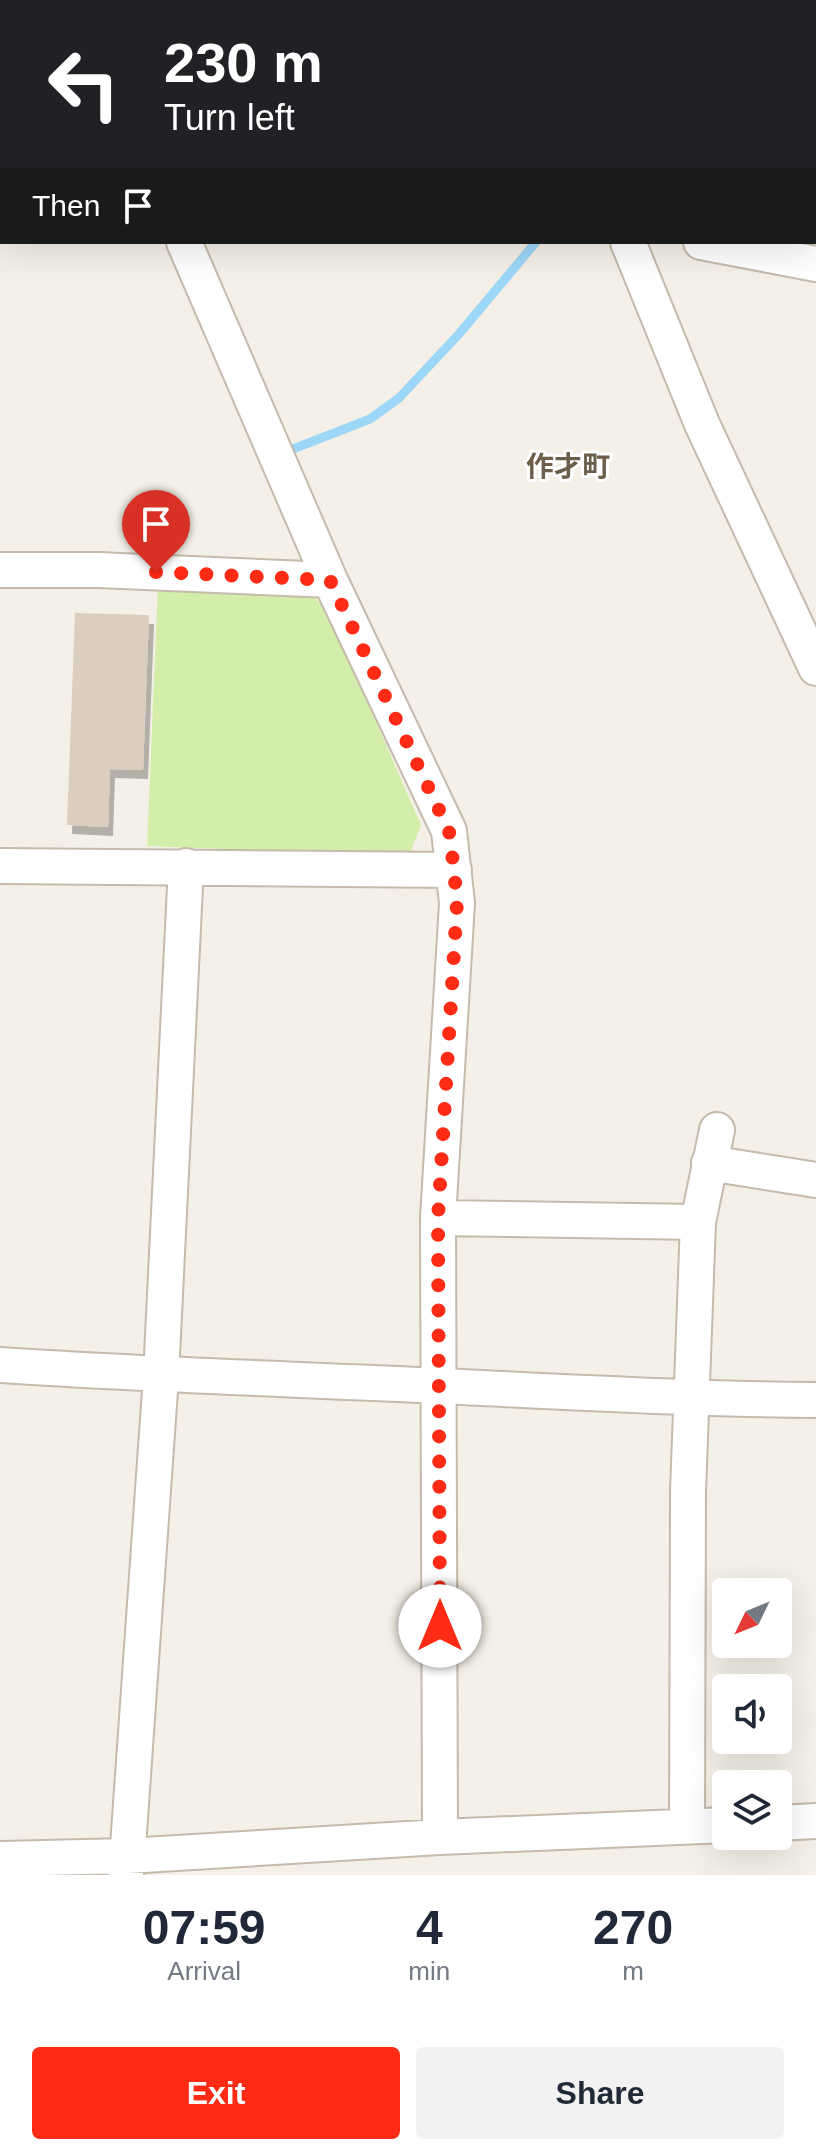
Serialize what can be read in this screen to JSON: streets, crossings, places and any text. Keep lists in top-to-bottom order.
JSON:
{
  "districts": ["作才町"],
  "north": "bottom left",
  "page": {
    "turn": ["230 m", "Turn left"],
    "then": "Then",
    "eta": [
      "07:59",
      "Arrival",
      "4",
      "min",
      "270",
      "m"
    ],
    "buttons": ["Exit", "Share"]
  }
}
